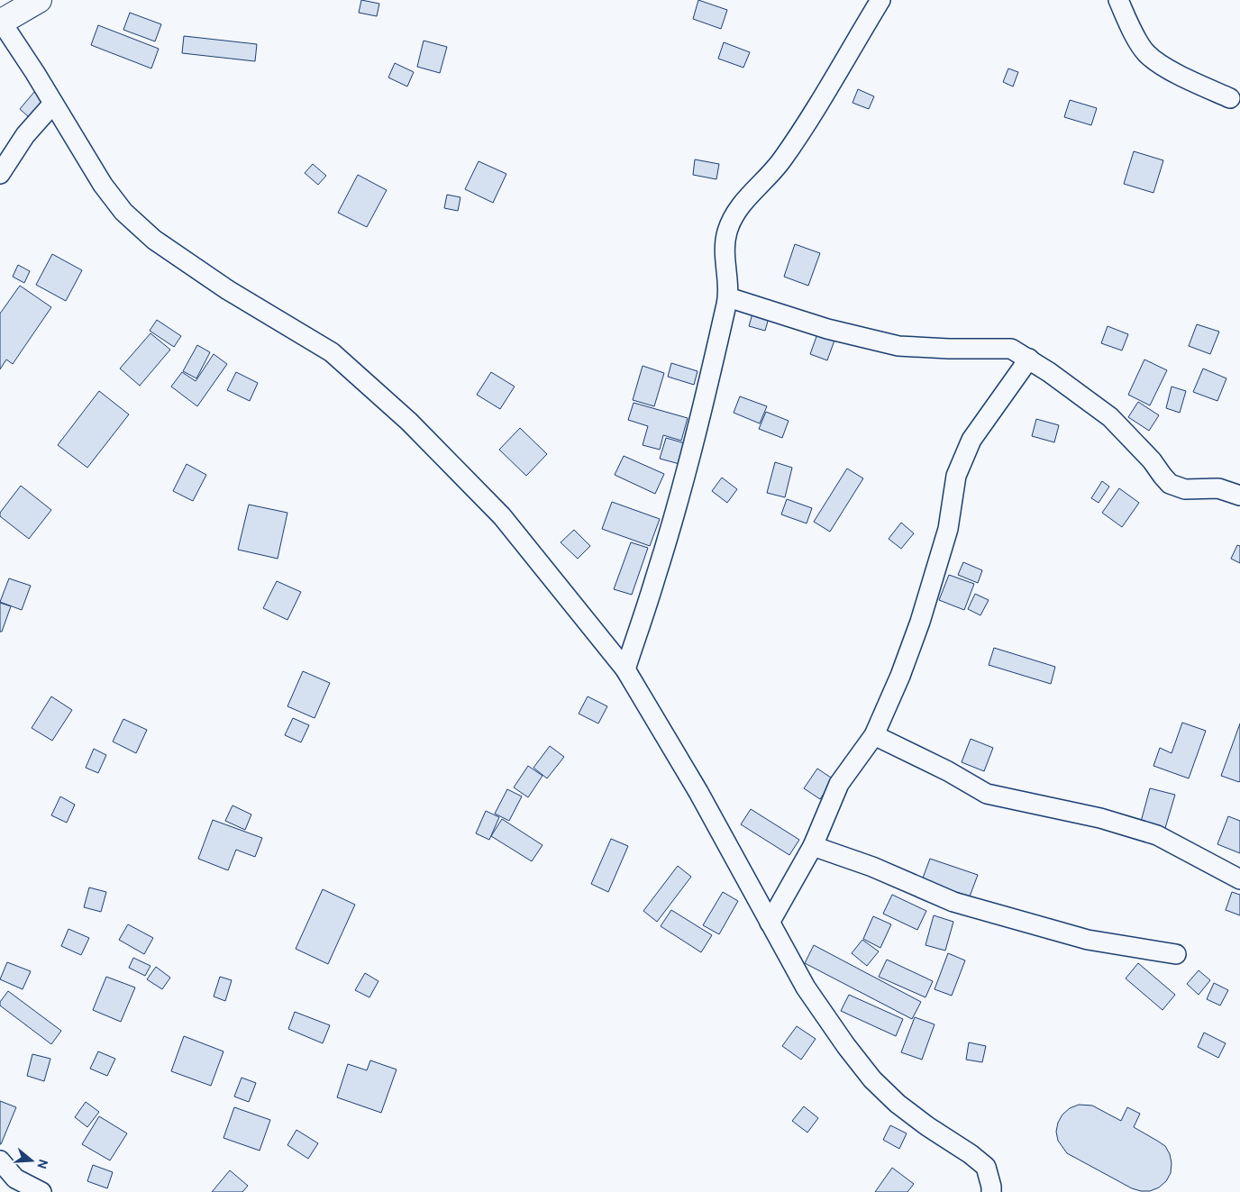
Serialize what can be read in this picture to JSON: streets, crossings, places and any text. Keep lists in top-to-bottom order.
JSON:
{
  "north": "right"
}
